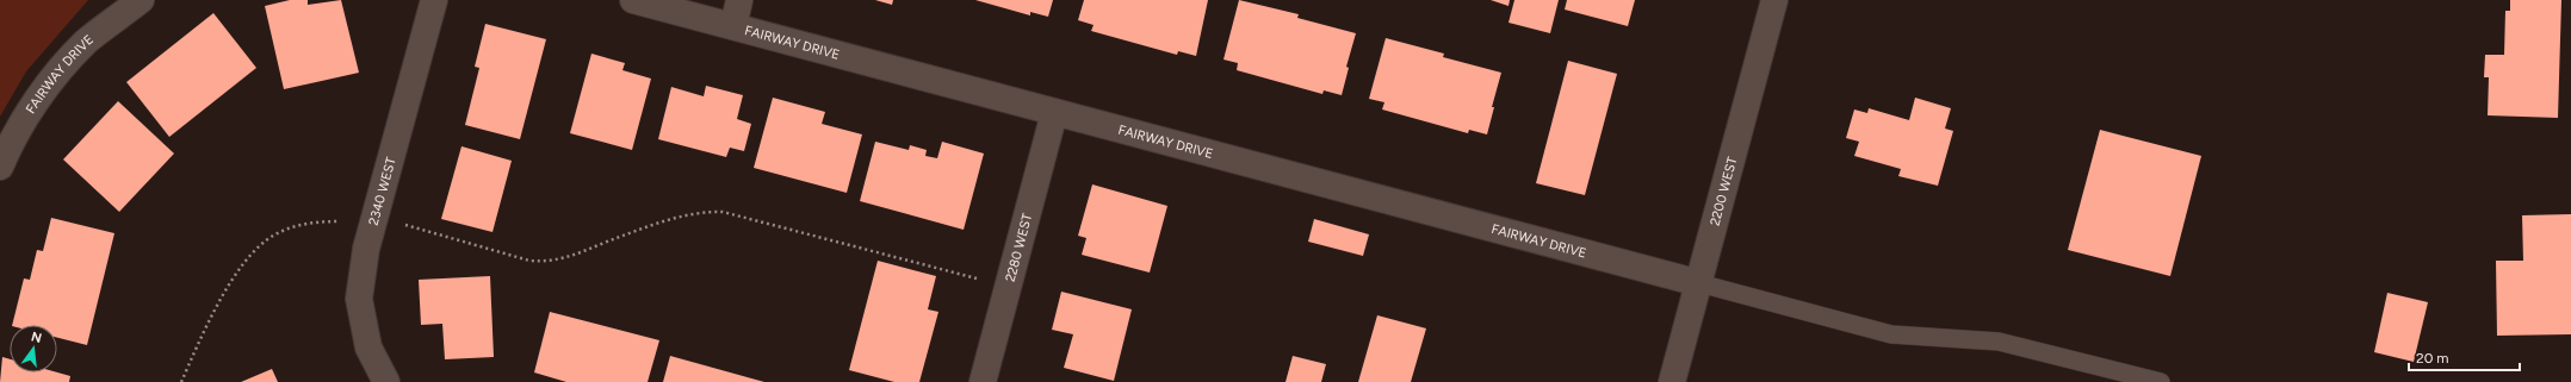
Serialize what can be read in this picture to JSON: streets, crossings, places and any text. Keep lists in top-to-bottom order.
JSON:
{
  "streets": {
    "street": [
      "FAIRWAY DRIVE",
      "2200 WEST",
      "2340 WEST",
      "2280 WEST"
    ]
  },
  "crossings": [
    ["FAIRWAY DRIVE", "2200 WEST"],
    ["FAIRWAY DRIVE", "2280 WEST"]
  ],
  "scale_bar": "20 m",
  "north": "top"
}
